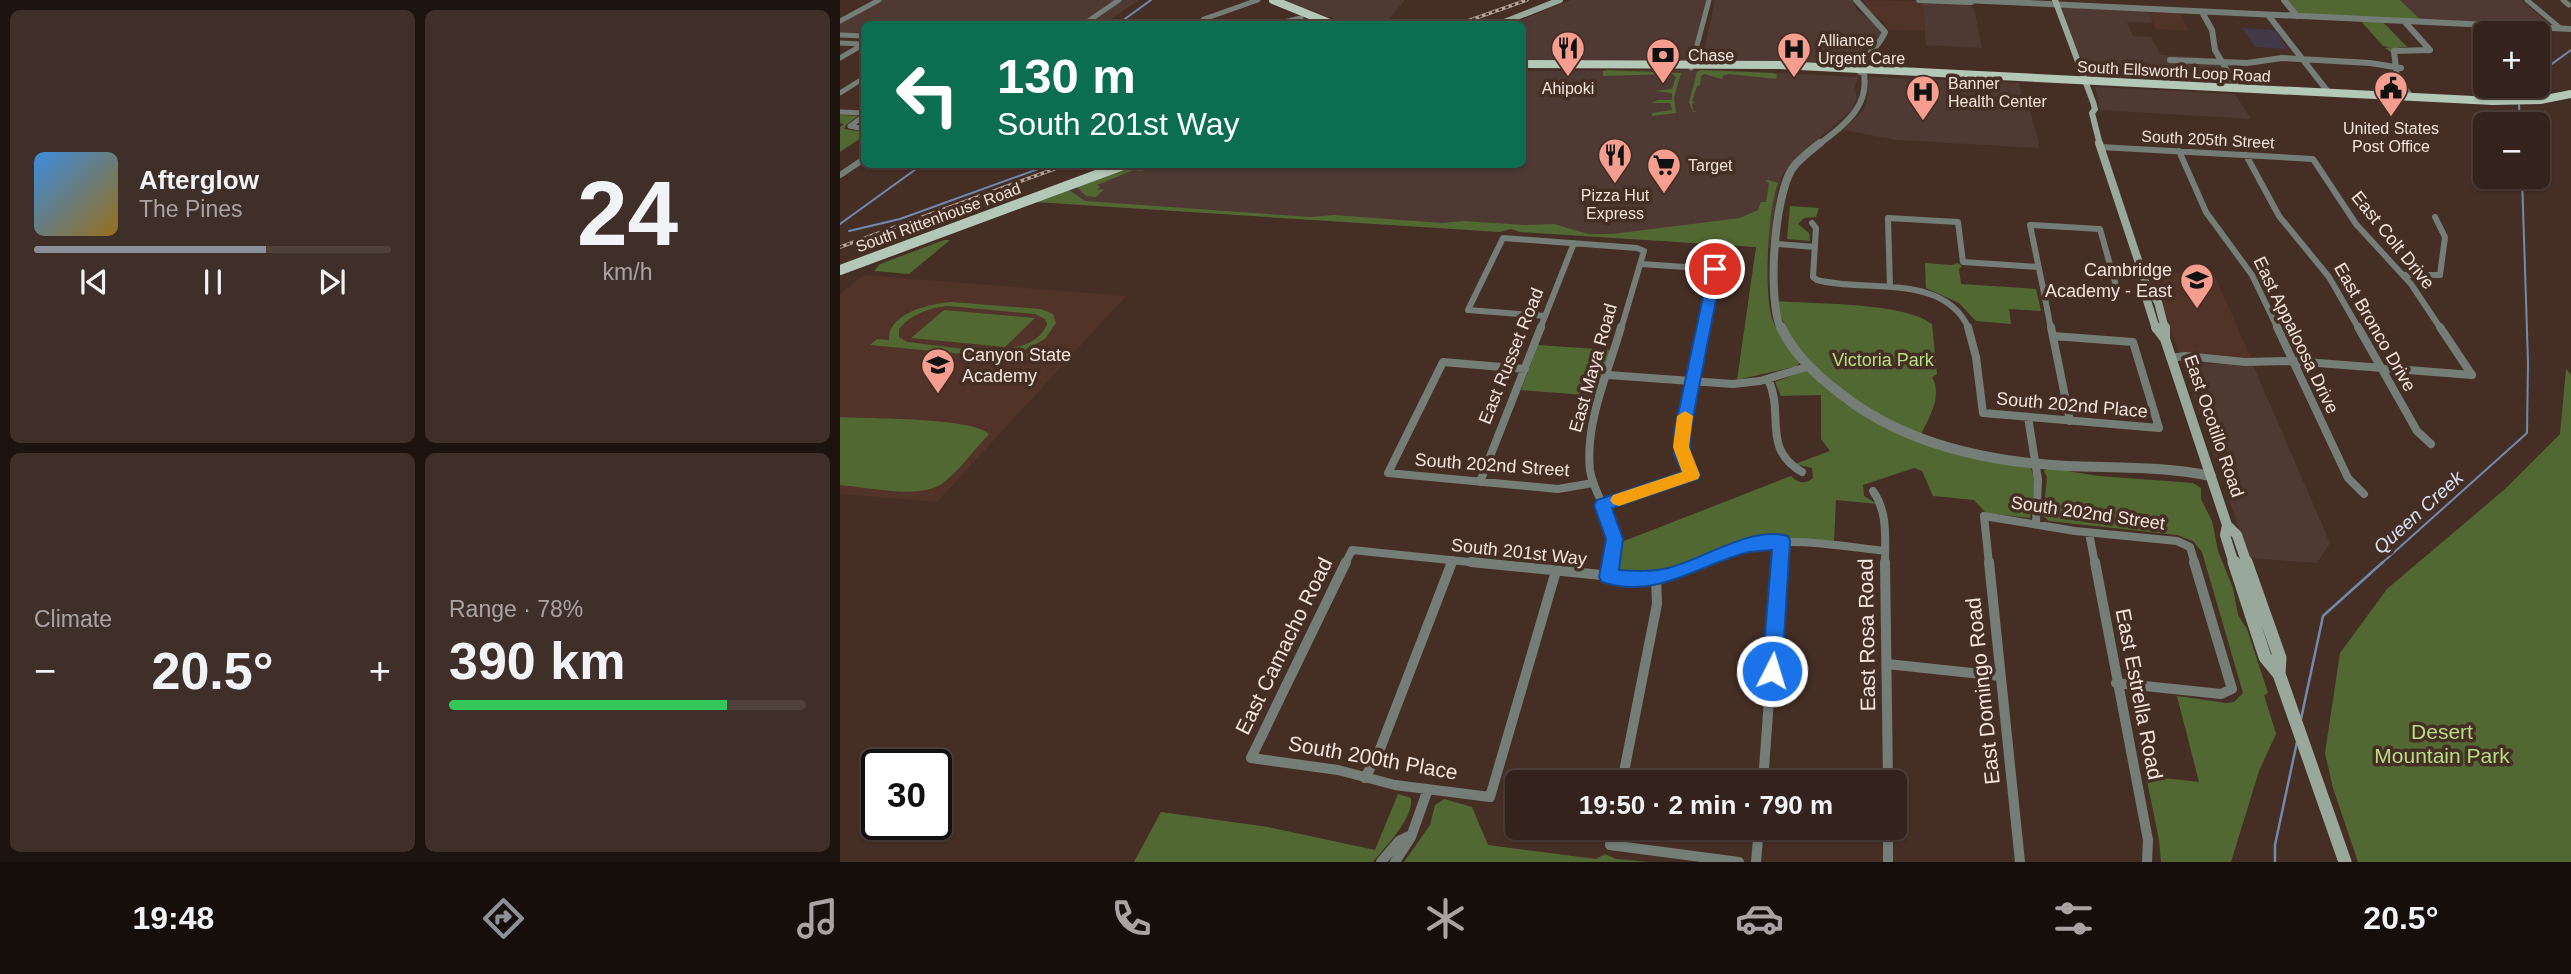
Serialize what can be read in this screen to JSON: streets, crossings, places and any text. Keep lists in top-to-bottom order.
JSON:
{
  "streets": {
    "main road": ["South Ellsworth Loop Road", "South Rittenhouse Road", "East Ocotillo Road"],
    "street": [
      "South 205th Street",
      "East Colt Drive",
      "East Bronco Drive",
      "East Appaloosa Drive",
      "East Russet Road",
      "East Maya Road",
      "South 202nd Place",
      "South 202nd Street",
      "South 201st Way",
      "East Rosa Road",
      "East Camacho Road",
      "East Domingo Road",
      "East Estrella Road",
      "South 200th Place"
    ]
  },
  "crossings": [
    ["South Ellsworth Loop Road", "East Ocotillo Road"],
    ["South 205th Street", "East Colt Drive"],
    ["South 205th Street", "East Bronco Drive"],
    ["South 205th Street", "East Appaloosa Drive"],
    ["South 205th Street", "East Ocotillo Road"],
    ["East Colt Drive", "East Bronco Drive"],
    ["East Russet Road", "East Maya Road"],
    ["East Russet Road", "South 202nd Street"],
    ["East Maya Road", "South 202nd Street"],
    ["East Maya Road", "South 201st Way"],
    ["South 202nd Street", "East Domingo Road"],
    ["South 202nd Street", "East Estrella Road"],
    ["South 201st Way", "East Rosa Road"],
    ["South 201st Way", "East Camacho Road"],
    ["South 201st Way", "South 200th Place"],
    ["East Camacho Road", "South 200th Place"]
  ],
  "water": ["Queen Creek"],
  "parks": ["Victoria Park", "Desert Mountain Park"],
  "places": {
    "restaurant": ["Ahipoki", "Pizza Hut Express"],
    "hospital": ["Alliance Urgent Care", "Banner Health Center"],
    "bank": ["Chase"],
    "public building": ["United States Post Office"],
    "supermarket": ["Target"],
    "school or university": ["Cambridge Academy - East", "Canyon State Academy"]
  },
  "page": {
    "tile": [
      ["24", "km/h"],
      "Climate",
      ["Range · 78%", "390 km"]
    ],
    "map_buttons": ["+", "−"],
    "turn": ["130 m", "South 201st Way"],
    "song": ["Afterglow", "The Pines"],
    "heat": ["−", "20.5°", "+"],
    "limit": "30",
    "trip": "19:50 · 2 min · 790 m",
    "tabs": ["19:48", "20.5°"]
  }
}
